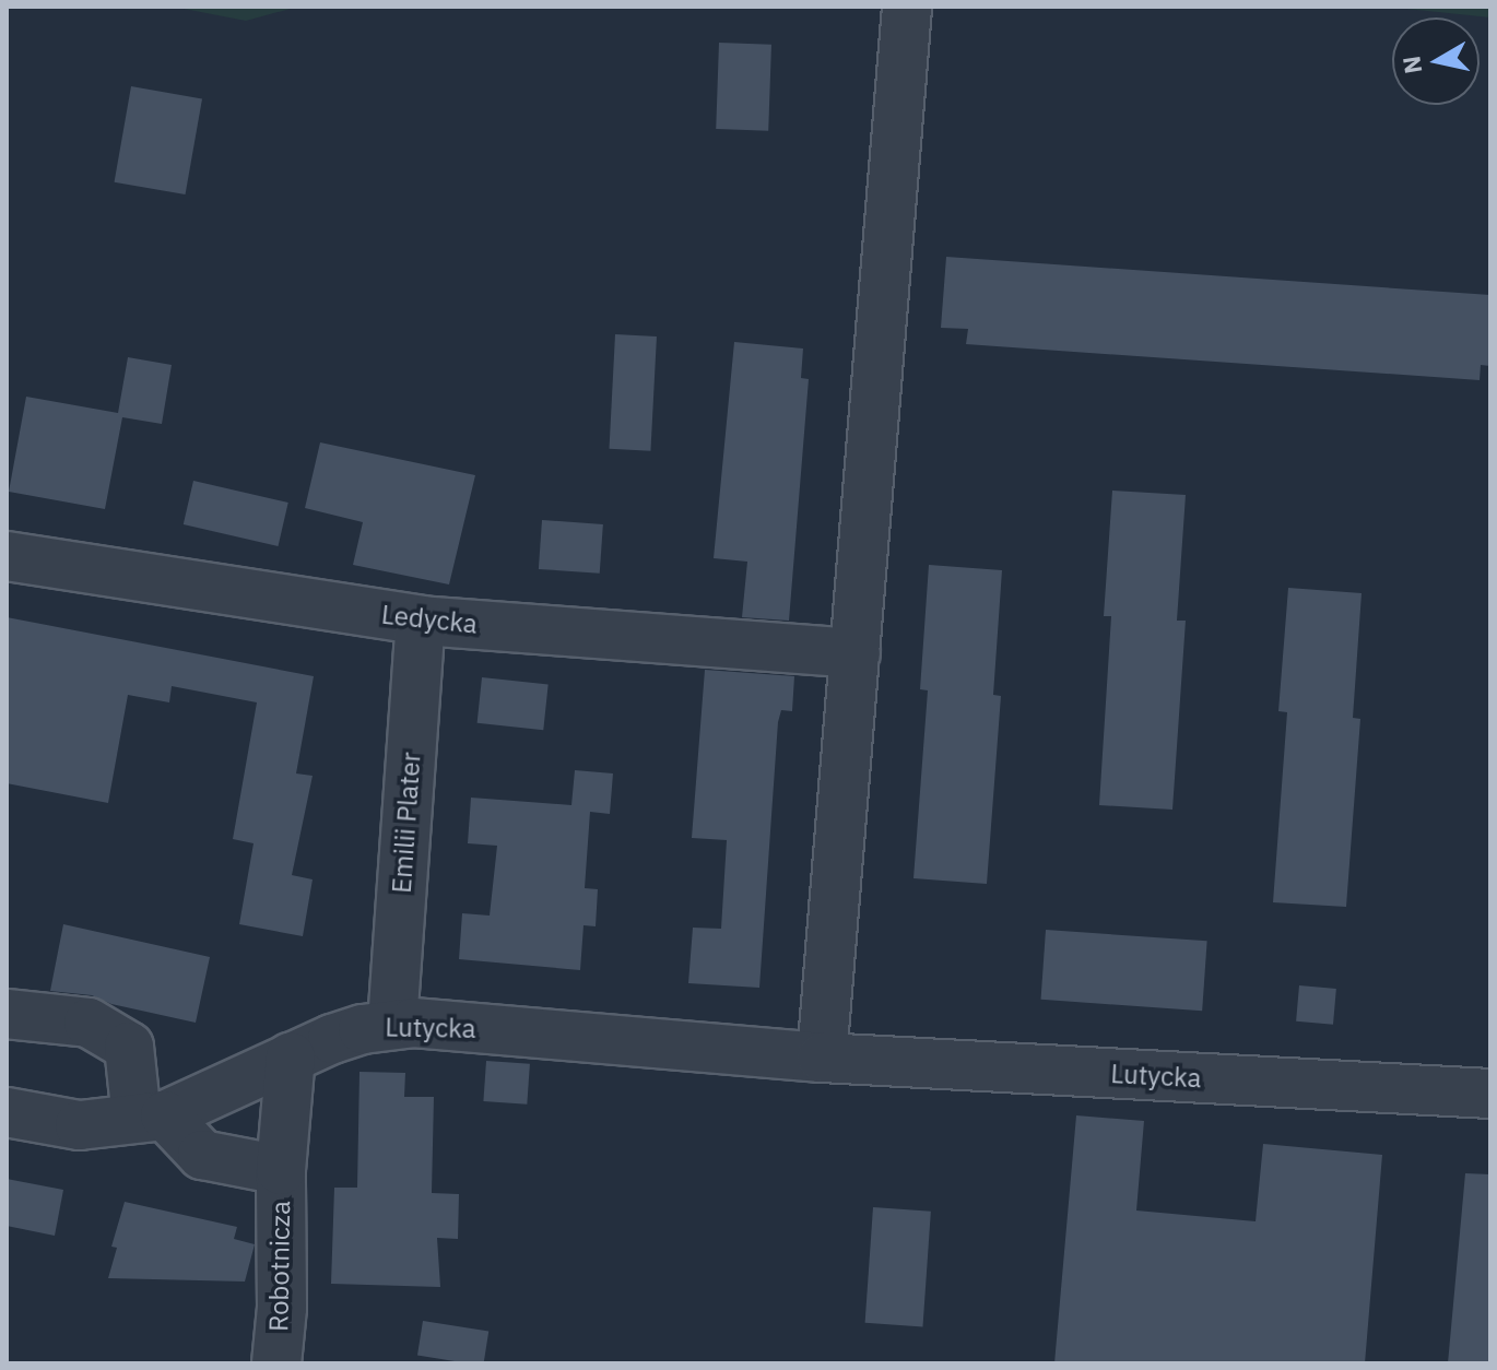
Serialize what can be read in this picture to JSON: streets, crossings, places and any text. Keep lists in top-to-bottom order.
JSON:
{
  "streets": {
    "street": [
      "Ledycka",
      "Emilii Plater",
      "Lutycka",
      "Robotnicza"
    ]
  },
  "crossings": [
    ["Ledycka", "Emilii Plater"],
    ["Emilii Plater", "Lutycka"],
    ["Lutycka", "Robotnicza"]
  ],
  "north": "left"
}
